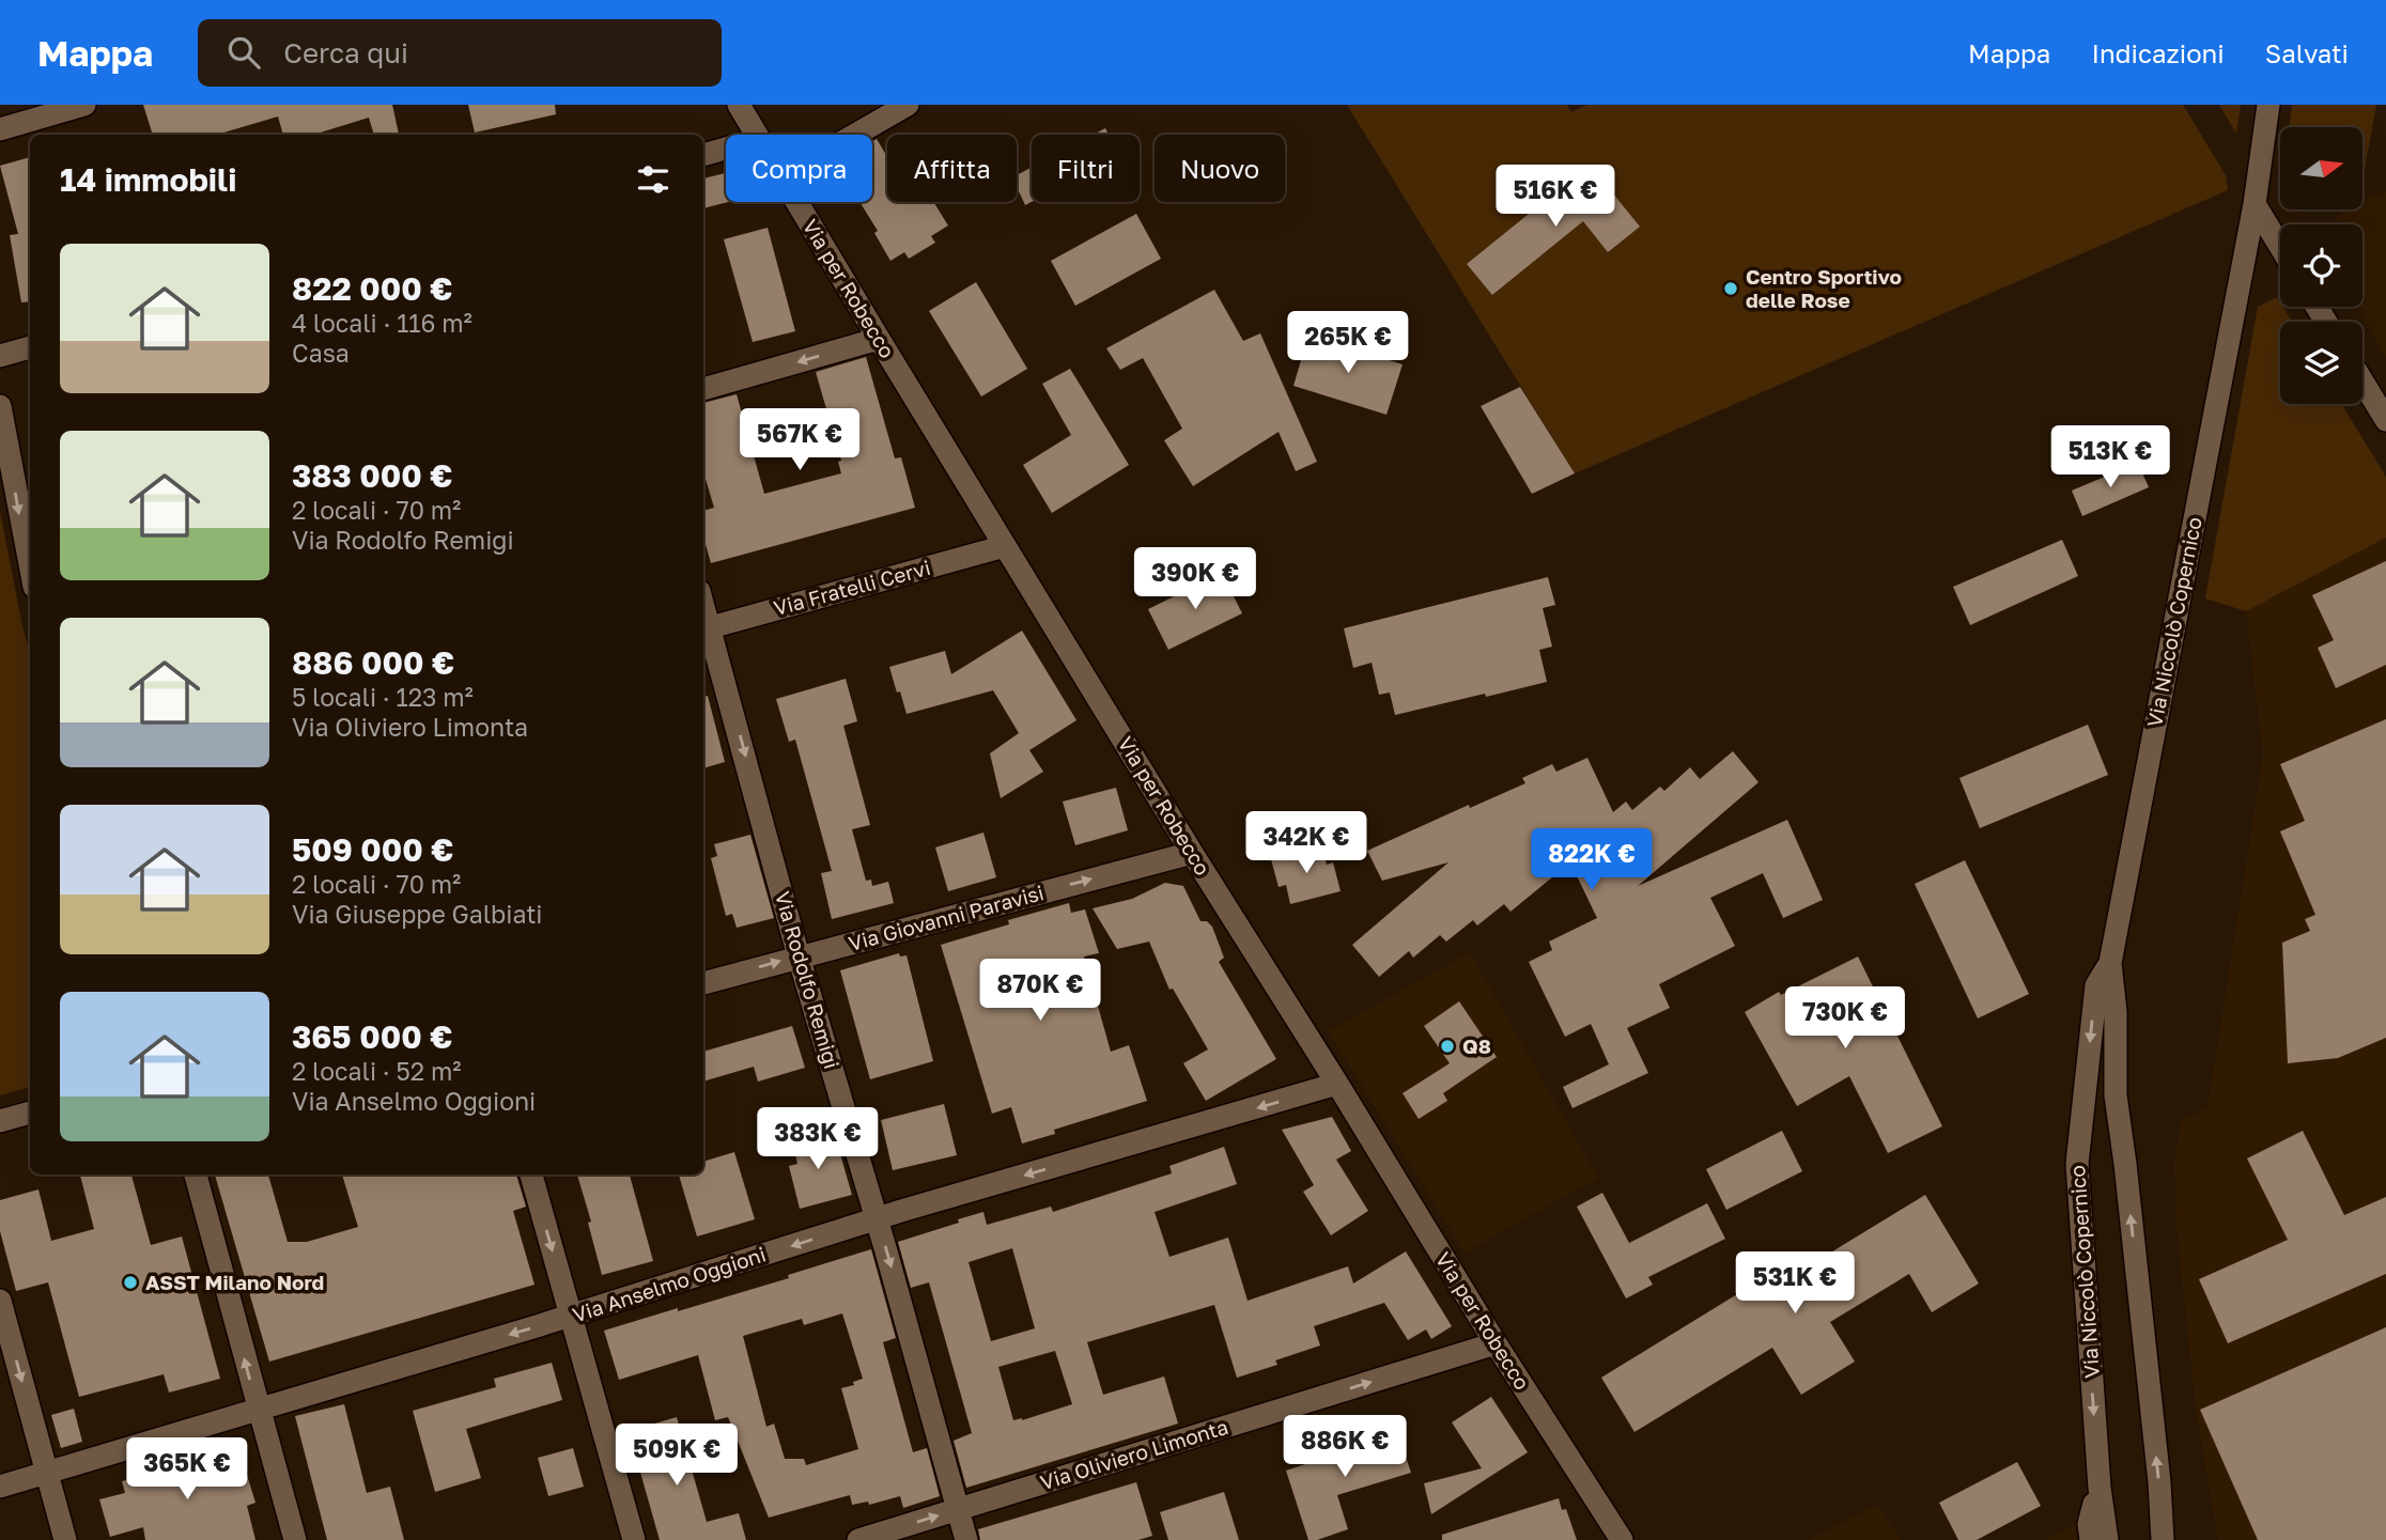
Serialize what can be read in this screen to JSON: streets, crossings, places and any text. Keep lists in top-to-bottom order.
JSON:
{
  "streets": {
    "street": [
      "Via per Robecco",
      "Via Fratelli Cervi",
      "Via Niccolò Copernico",
      "Via Giovanni Paravisi",
      "Via Rodolfo Remigi",
      "Via Anselmo Oggioni",
      "Via Oliviero Limonta"
    ]
  },
  "crossings": [
    ["Via per Robecco", "Via Fratelli Cervi"],
    ["Via per Robecco", "Via Giovanni Paravisi"],
    ["Via per Robecco", "Via Anselmo Oggioni"],
    ["Via per Robecco", "Via Oliviero Limonta"],
    ["Via Fratelli Cervi", "Via Rodolfo Remigi"],
    ["Via Giovanni Paravisi", "Via Rodolfo Remigi"],
    ["Via Rodolfo Remigi", "Via Anselmo Oggioni"],
    ["Via Rodolfo Remigi", "Via Oliviero Limonta"]
  ],
  "one_way": [
    "Via Giovanni Paravisi",
    "Via Rodolfo Remigi",
    "Via Anselmo Oggioni",
    "Via Oliviero Limonta"
  ],
  "places": ["Centro Sportivo delle Rose", "Q8", "ASST Milano Nord"],
  "north": "right",
  "page": {
    "header": "Mappa",
    "search": "Cerca qui",
    "nav": ["Mappa", "Indicazioni", "Salvati"],
    "chip": [
      "Compra",
      "Affitta",
      "Filtri",
      "Nuovo"
    ],
    "heading": "14 immobili",
    "price": [
      "516K €",
      "265K €",
      "567K €",
      "513K €",
      "390K €",
      "342K €",
      "822K €",
      "870K €",
      "730K €",
      "383K €",
      "531K €",
      "886K €",
      "509K €",
      "365K €"
    ],
    "list": [
      {
        "name": "822 000 €",
        "note": "4 locali · 116 m² · Casa"
      },
      {
        "name": "383 000 €",
        "note": "2 locali · 70 m² · Via Rodolfo Remigi"
      },
      {
        "name": "886 000 €",
        "note": "5 locali · 123 m² · Via Oliviero Limonta"
      },
      {
        "name": "509 000 €",
        "note": "2 locali · 70 m² · Via Giuseppe Galbiati"
      },
      {
        "name": "365 000 €",
        "note": "2 locali · 52 m² · Via Anselmo Oggioni"
      }
    ]
  }
}
